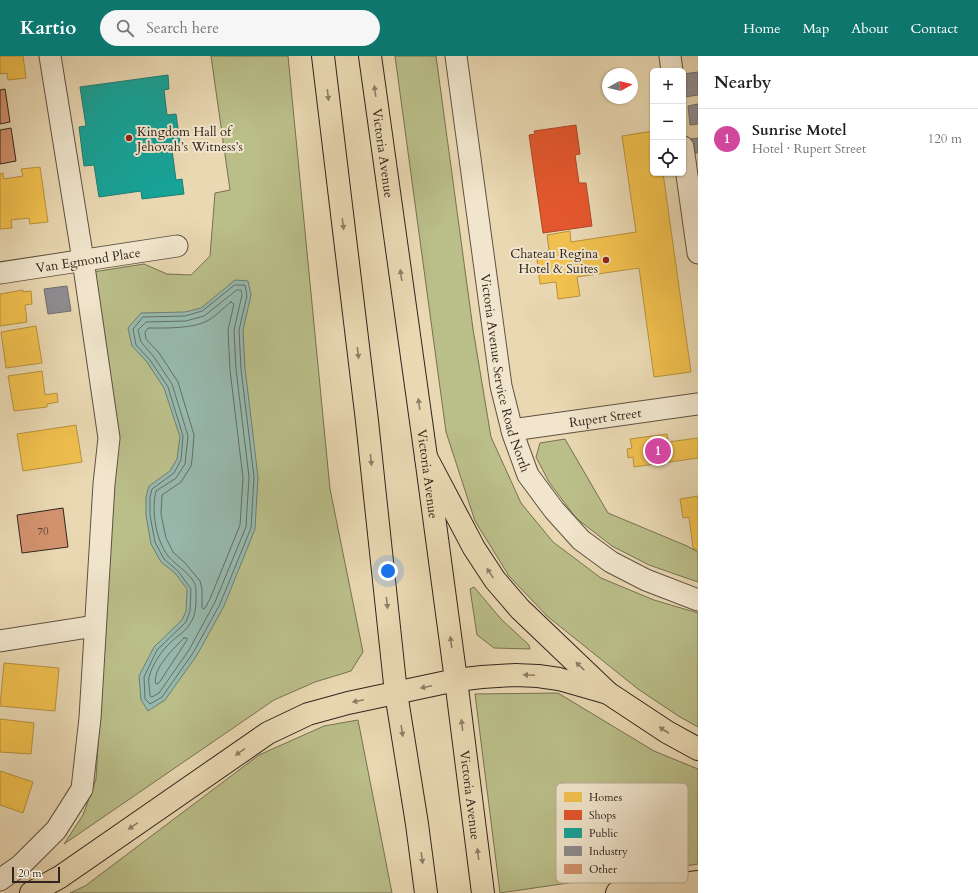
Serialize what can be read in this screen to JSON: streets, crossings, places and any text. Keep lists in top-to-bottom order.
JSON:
{
  "streets": {
    "main road": ["Victoria Avenue"],
    "street": ["Van Egmond Place", "Victoria Avenue Service Road North", "Rupert Street"]
  },
  "crossings": [
    ["Victoria Avenue Service Road North", "Rupert Street"]
  ],
  "places": ["Kingdom Hall of Jehovah’s Witness’s", "Chateau Regina Hotel & Suites"],
  "house_numbers": ["70"],
  "legend": [
    "Homes",
    "Shops",
    "Public",
    "Industry",
    "Other"
  ],
  "scale_bar": "20 m",
  "north": "right",
  "page": {
    "header": "Kartio",
    "search": "Search here",
    "nav": [
      "Home",
      "Map",
      "About",
      "Contact"
    ],
    "heading": "Nearby",
    "map_buttons": ["+", "−"],
    "list": [
      {
        "mark": "1",
        "name": "Sunrise Motel",
        "note": "Hotel · Rupert Street",
        "value": "120 m"
      }
    ],
    "pins": "1",
    "scale": "20 m"
  }
}
